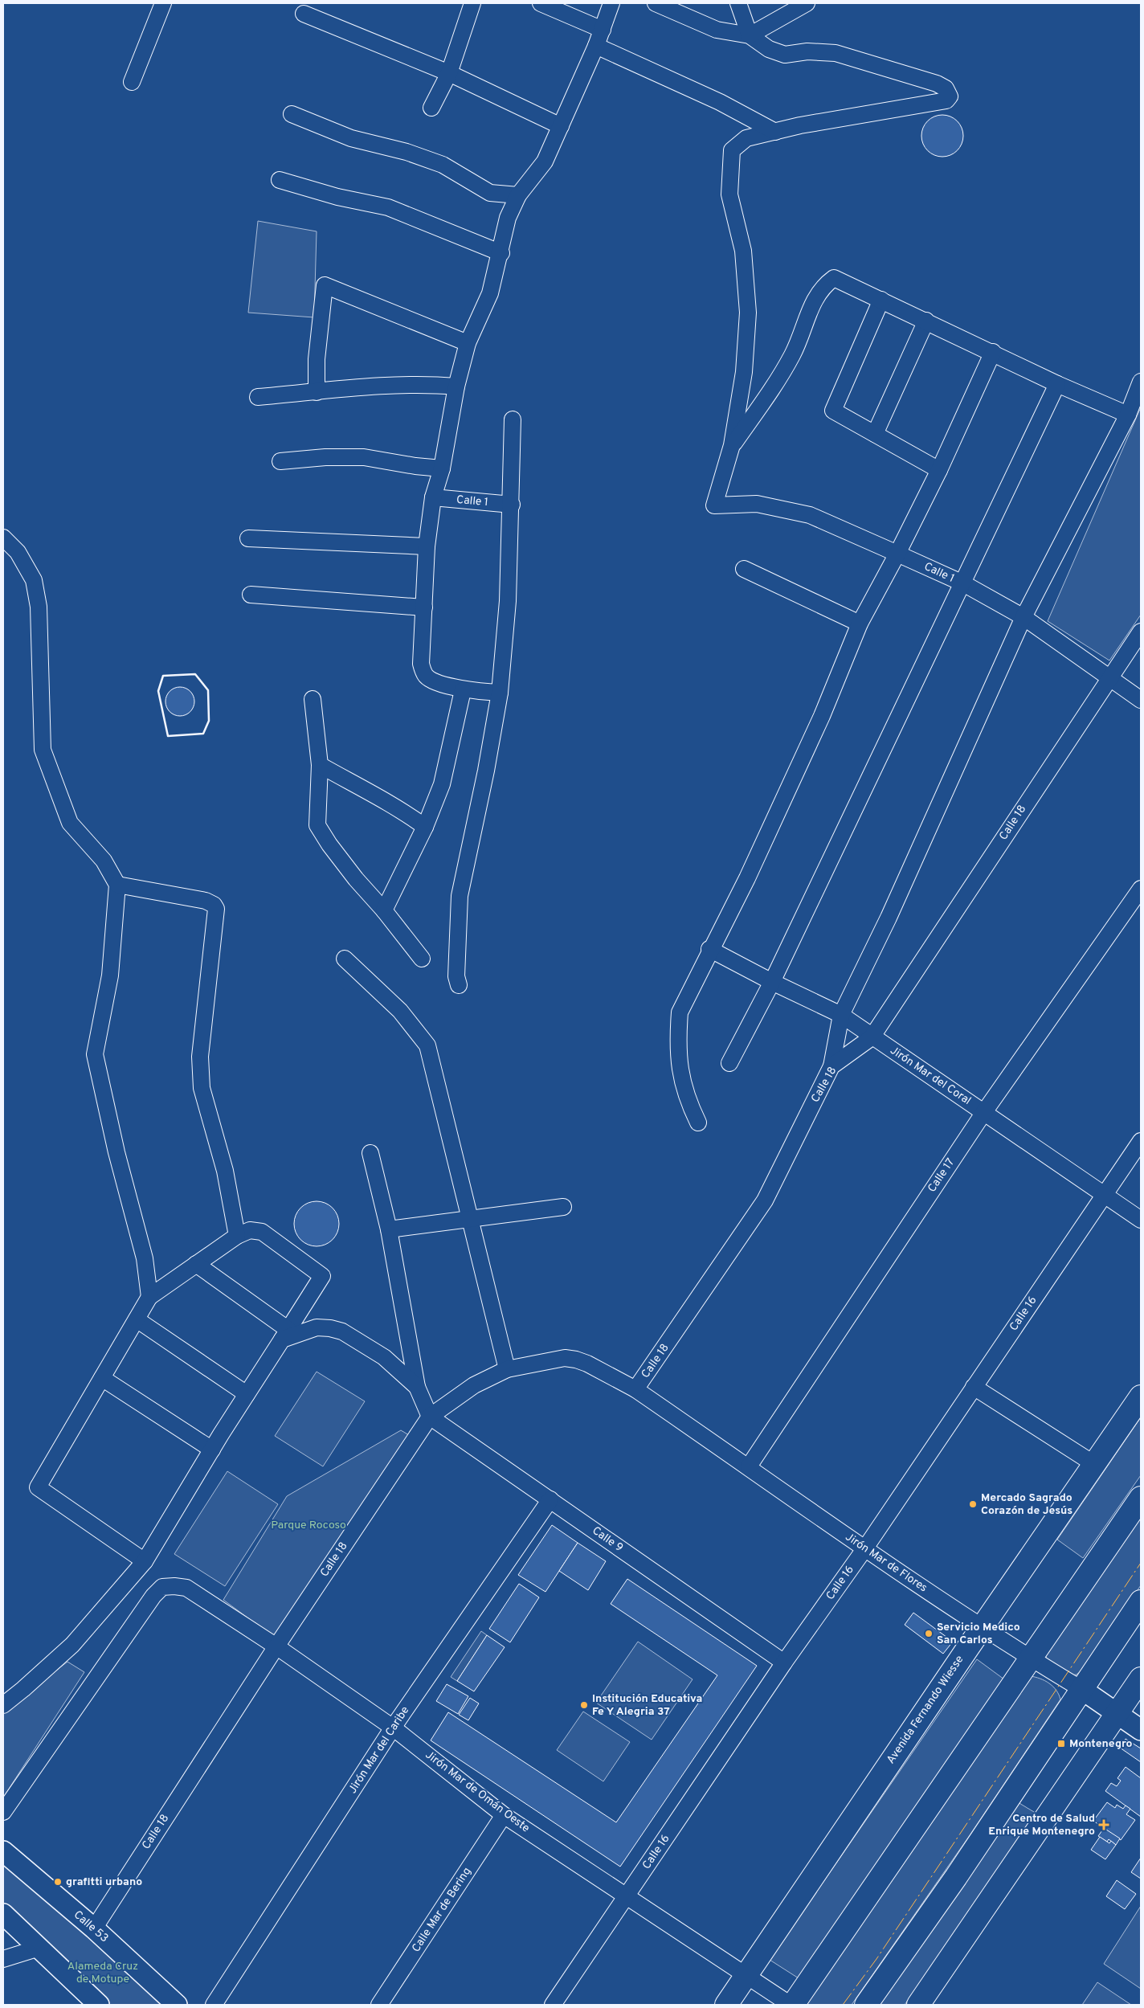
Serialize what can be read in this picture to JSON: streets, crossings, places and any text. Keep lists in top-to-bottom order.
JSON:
{
  "streets": {
    "main road": ["Avenida Fernando Wiesse"],
    "street": [
      "Calle 1",
      "Calle 18",
      "Jirón Mar del Coral",
      "Calle 17",
      "Calle 16",
      "Calle 9",
      "Jirón Mar de Flores",
      "Jirón Mar del Caribe",
      "Jirón Mar de Omán Oeste",
      "Calle Mar de Bering",
      "Calle 53"
    ]
  },
  "crossings": [
    ["Calle 1", "Calle 18"],
    ["Calle 18", "Jirón Mar del Coral"],
    ["Calle 18", "Calle 9"],
    ["Calle 18", "Jirón Mar de Flores"],
    ["Calle 18", "Jirón Mar de Omán Oeste"],
    ["Calle 18", "Calle 53"],
    ["Jirón Mar del Coral", "Calle 17"],
    ["Jirón Mar del Coral", "Calle 16"],
    ["Calle 17", "Jirón Mar de Flores"],
    ["Calle 16", "Calle 9"],
    ["Calle 16", "Jirón Mar de Flores"],
    ["Calle 16", "Jirón Mar de Omán Oeste"],
    ["Calle 9", "Jirón Mar del Caribe"],
    ["Jirón Mar de Flores", "Avenida Fernando Wiesse"],
    ["Avenida Fernando Wiesse", "Jirón Mar de Omán Oeste"],
    ["Jirón Mar del Caribe", "Jirón Mar de Omán Oeste"],
    ["Jirón Mar de Omán Oeste", "Calle Mar de Bering"]
  ],
  "parks": ["Parque Rocoso", "Alameda Cruz de Motupe"],
  "places": {
    "other": [
      "Mercado Sagrado Corazón de Jesús",
      "Servicio Medico San Carlos",
      "Institución Educativa Fe Y Alegria 37",
      "grafitti urbano"
    ],
    "transit": ["Montenegro"],
    "health": ["Centro de Salud Enrique Montenegro"]
  }
}
